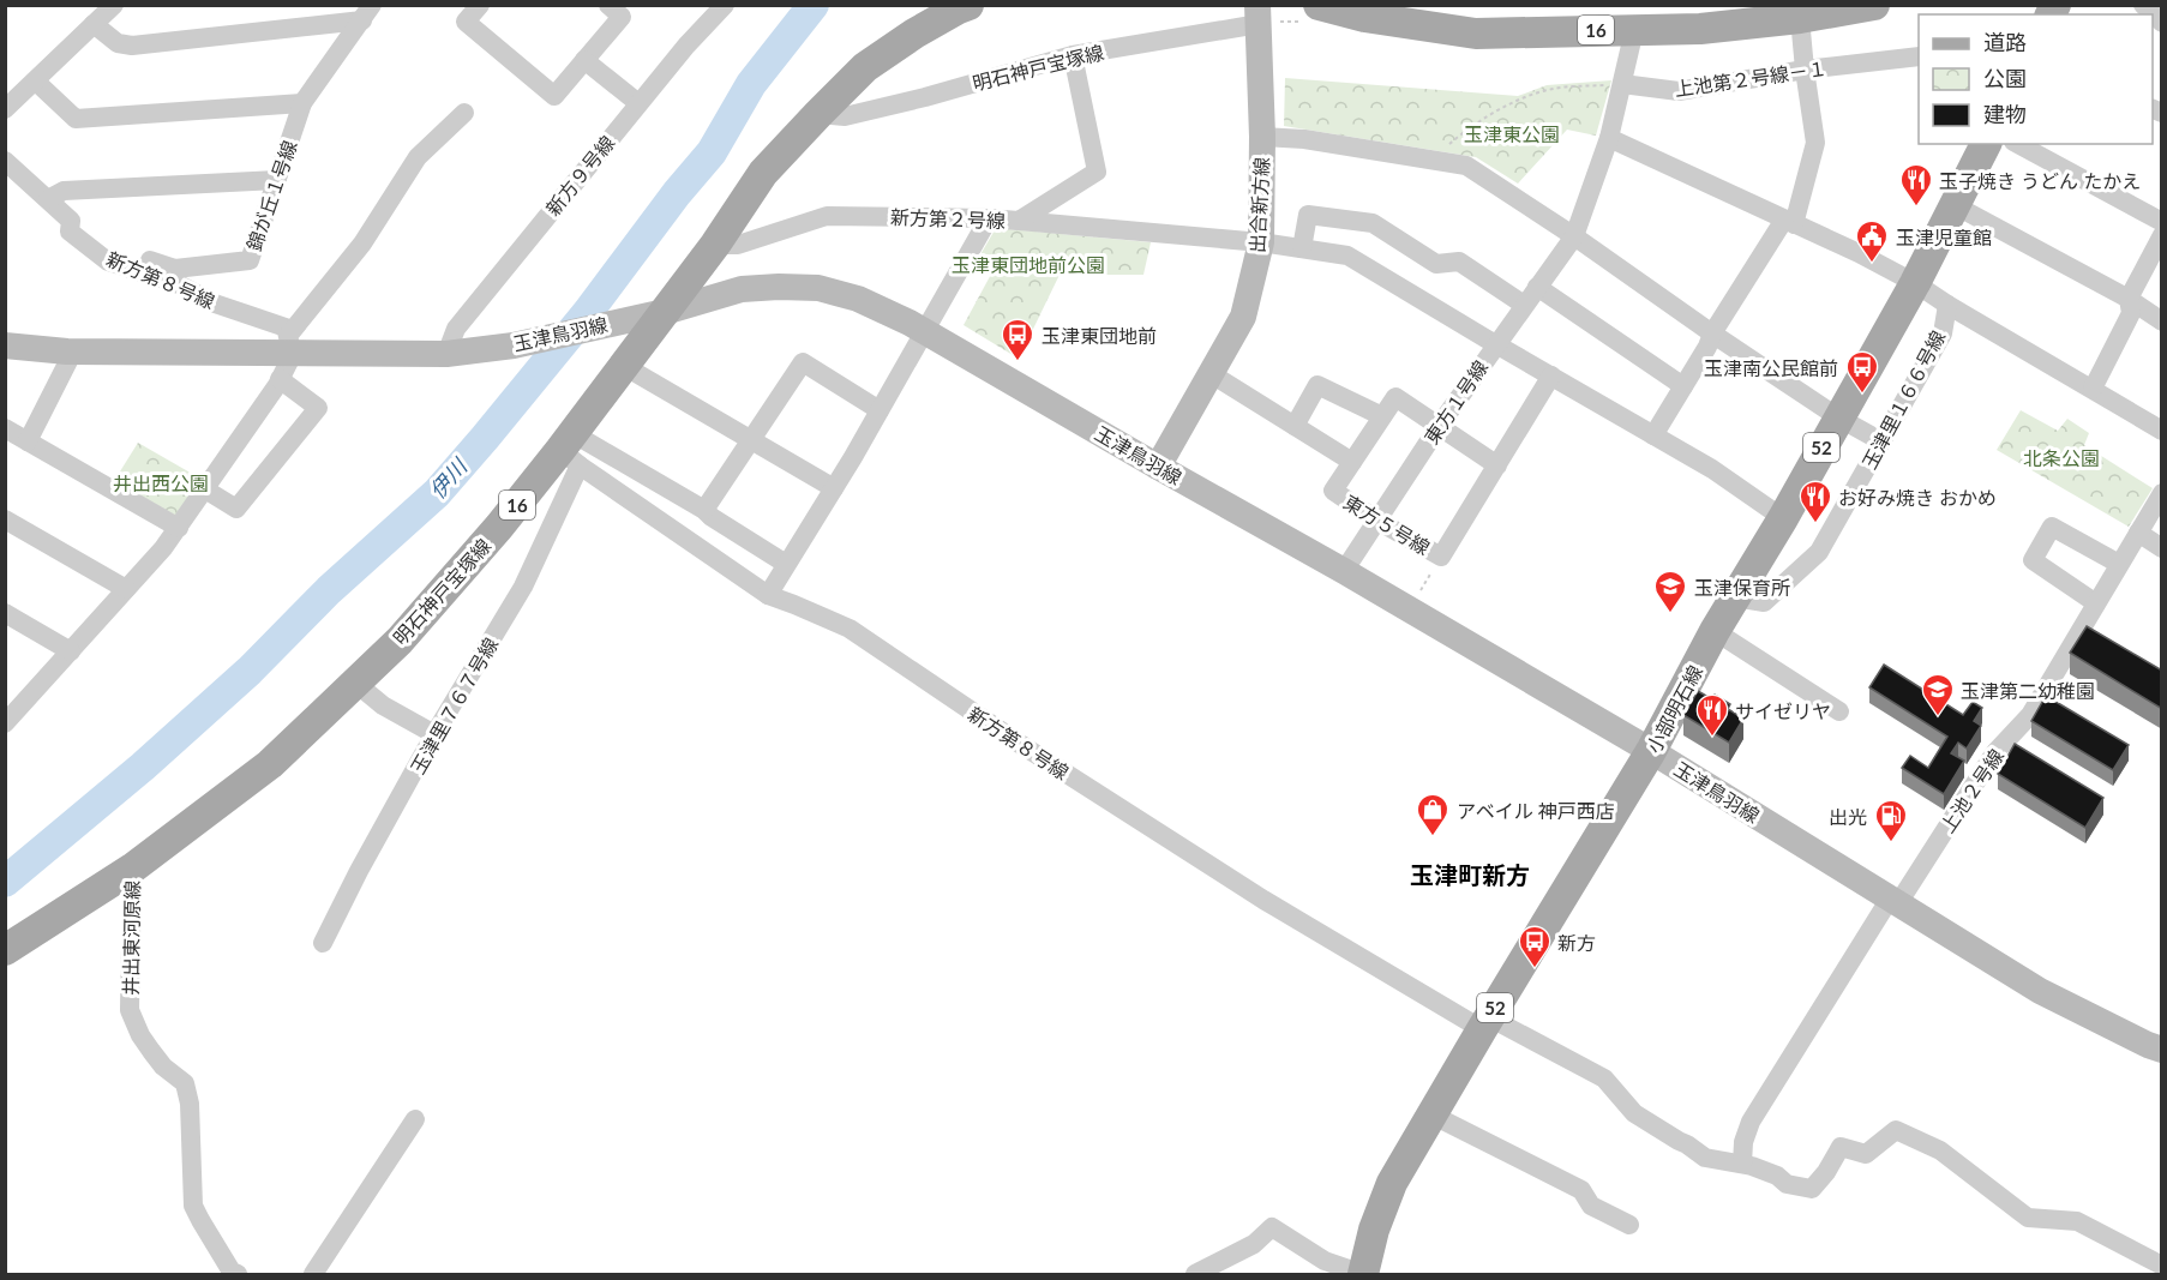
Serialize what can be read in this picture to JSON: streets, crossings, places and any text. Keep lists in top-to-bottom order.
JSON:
{
  "streets": {
    "main road": [
      "16",
      "明石神戸宝塚線",
      "52",
      "小部明石線"
    ],
    "street": [
      "上池第２号線－１",
      "新方９号線",
      "錦が丘１号線",
      "出合新方線",
      "新方第２号線",
      "新方第８号線",
      "玉津鳥羽線",
      "玉津里１６６号線",
      "東方１号線",
      "東方５号線",
      "玉津里７６７号線",
      "上池２号線",
      "井出東河原線"
    ]
  },
  "crossings": [
    ["16", "東方１号線"],
    ["明石神戸宝塚線", "出合新方線"],
    ["明石神戸宝塚線", "新方第２号線"],
    ["明石神戸宝塚線", "新方第８号線"],
    ["明石神戸宝塚線", "玉津鳥羽線"],
    ["明石神戸宝塚線", "玉津里７６７号線"],
    ["明石神戸宝塚線", "井出東河原線"],
    ["上池第２号線－１", "東方１号線"],
    ["新方９号線", "玉津鳥羽線"],
    ["錦が丘１号線", "新方第８号線"],
    ["出合新方線", "玉津鳥羽線"],
    ["新方第８号線", "玉津鳥羽線"],
    ["新方第８号線", "玉津里７６７号線"],
    ["新方第８号線", "小部明石線"],
    ["新方第８号線", "上池２号線"],
    ["玉津鳥羽線", "東方１号線"],
    ["玉津鳥羽線", "小部明石線"],
    ["玉津鳥羽線", "上池２号線"],
    ["玉津里１６６号線", "小部明石線"],
    ["東方１号線", "東方５号線"]
  ],
  "districts": ["玉津町新方"],
  "water": ["伊川"],
  "parks": [
    "玉津東公園",
    "玉津東団地前公園",
    "北条公園",
    "井出西公園"
  ],
  "places": {
    "restaurant": ["玉子焼き うどん たかえ", "お好み焼き おかめ", "サイゼリヤ"],
    "public building": ["玉津児童館"],
    "bus stop": ["玉津東団地前", "玉津南公民館前", "新方"],
    "school or university": ["玉津保育所", "玉津第二幼稚園"],
    "shop": ["アベイル 神戸西店"],
    "fuel station": ["出光"]
  },
  "legend": ["道路", "公園", "建物"]
}
